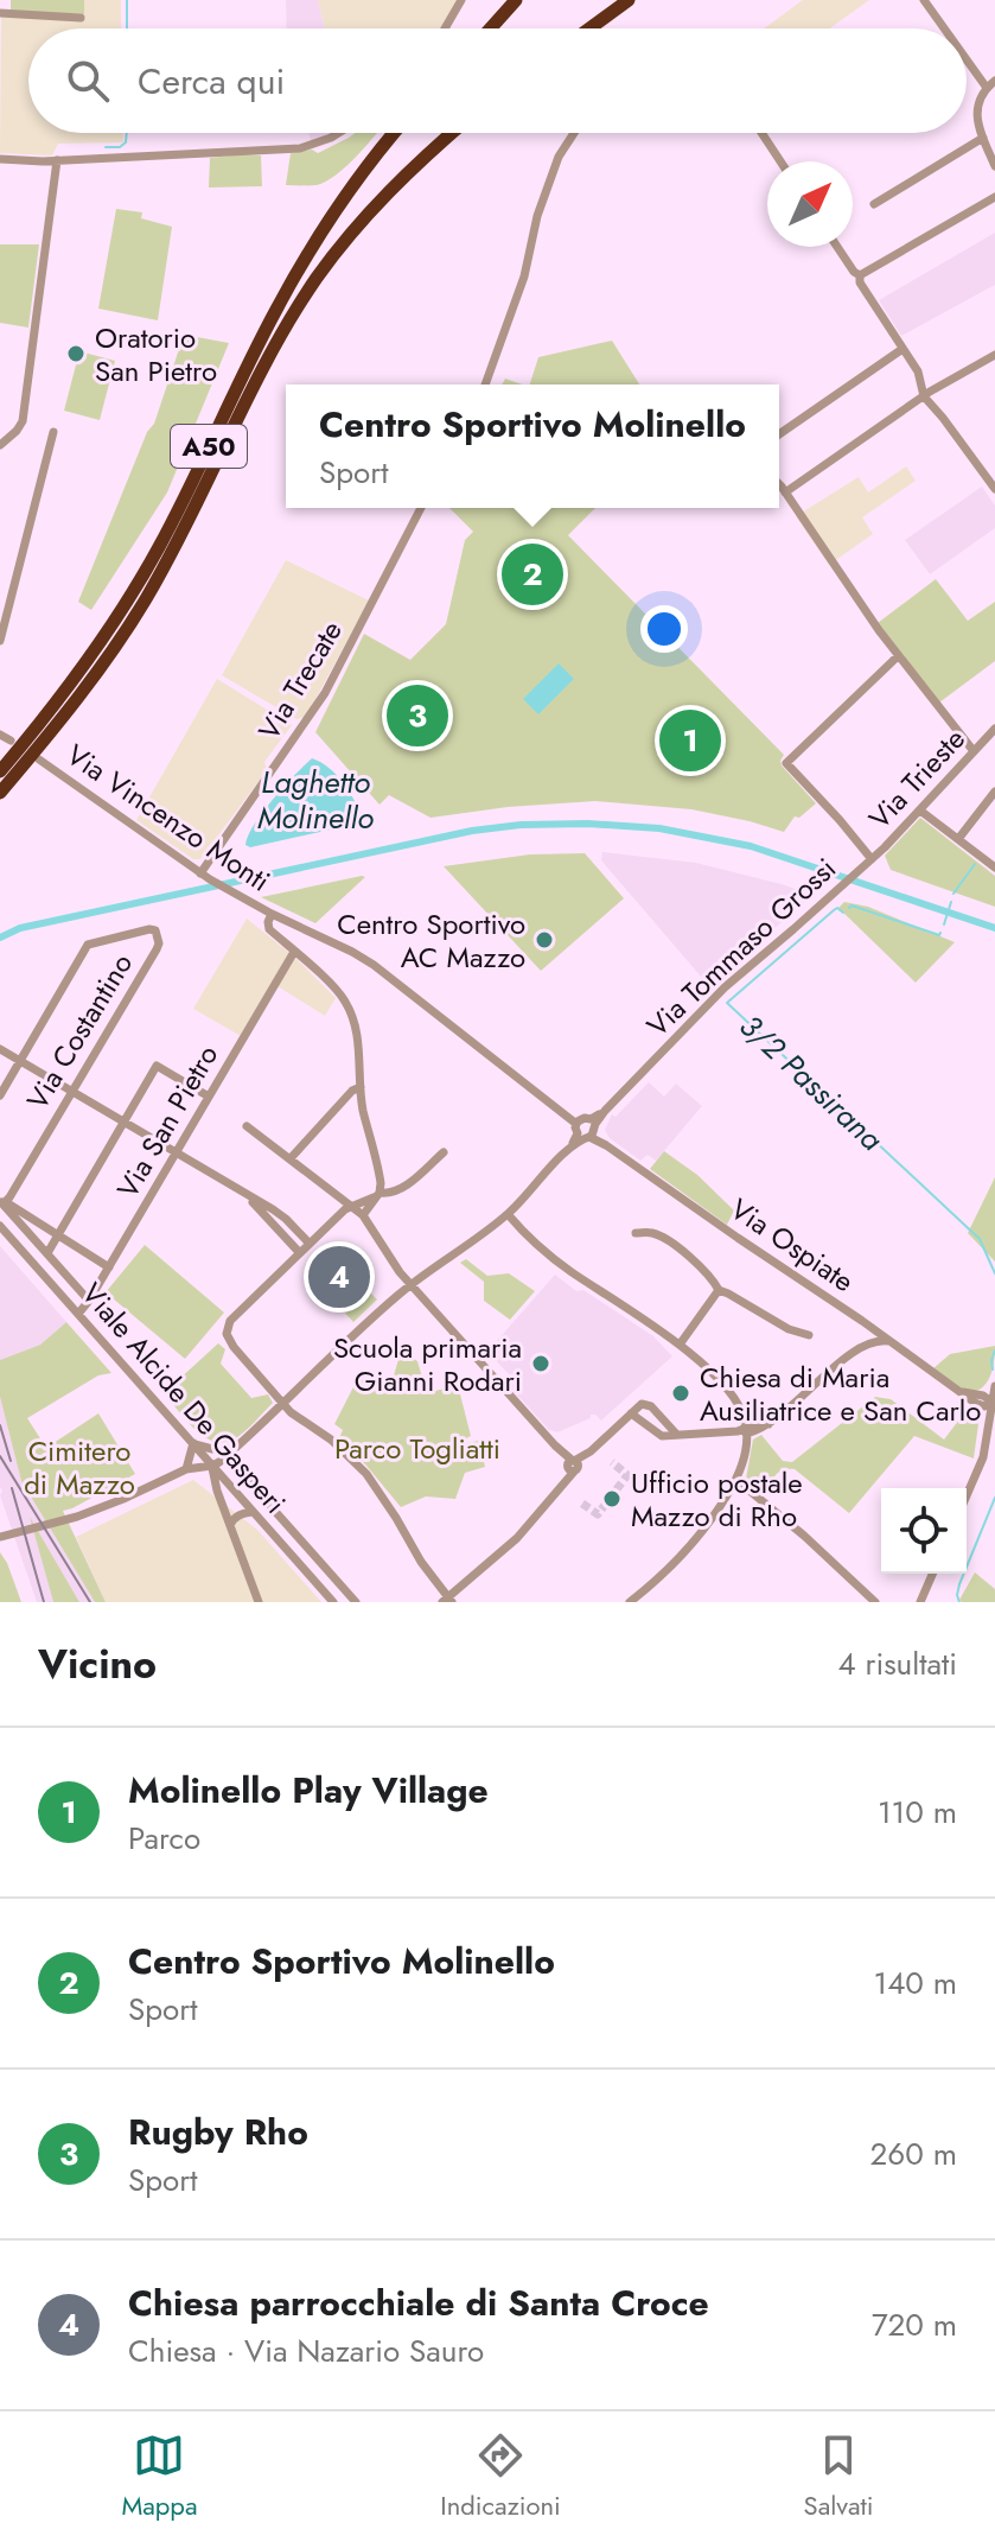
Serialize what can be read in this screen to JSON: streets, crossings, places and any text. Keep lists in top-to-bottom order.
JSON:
{
  "streets": {
    "highway": ["A50"],
    "street": [
      "Via Trecate",
      "Via Trieste",
      "Via Vincenzo Monti",
      "Via Tommaso Grossi",
      "Via Costantino",
      "Via San Pietro",
      "Via Ospiate",
      "Viale Alcide De Gasperi"
    ]
  },
  "crossings": [
    ["Via Trecate", "Via Vincenzo Monti"],
    ["Via Trieste", "Via Tommaso Grossi"],
    ["Via Vincenzo Monti", "Via San Pietro"],
    ["Via Vincenzo Monti", "Via Ospiate"],
    ["Via Tommaso Grossi", "Via Ospiate"],
    ["Via Tommaso Grossi", "Viale Alcide De Gasperi"],
    ["Via San Pietro", "Viale Alcide De Gasperi"]
  ],
  "water": ["Laghetto Molinello", "3/2 Passirana"],
  "parks": ["Parco Togliatti", "Cimitero di Mazzo"],
  "places": [
    "Oratorio San Pietro",
    "Centro Sportivo AC Mazzo",
    "Scuola primaria Gianni Rodari",
    "Chiesa di Maria Ausiliatrice e San Carlo",
    "Ufficio postale Mazzo di Rho"
  ],
  "north": "top right",
  "page": {
    "search": "Cerca qui",
    "popup": ["Centro Sportivo Molinello", "Sport"],
    "pins": [
      "2",
      "3",
      "1",
      "4"
    ],
    "heading": ["Vicino", "4 risultati"],
    "list": [
      {
        "mark": "1",
        "name": "Molinello Play Village",
        "note": "Parco",
        "value": "110 m"
      },
      {
        "mark": "2",
        "name": "Centro Sportivo Molinello",
        "note": "Sport",
        "value": "140 m"
      },
      {
        "mark": "3",
        "name": "Rugby Rho",
        "note": "Sport",
        "value": "260 m"
      },
      {
        "mark": "4",
        "name": "Chiesa parrocchiale di Santa Croce",
        "note": "Chiesa · Via Nazario Sauro",
        "value": "720 m"
      }
    ],
    "nav": ["Mappa", "Indicazioni", "Salvati"]
  }
}
